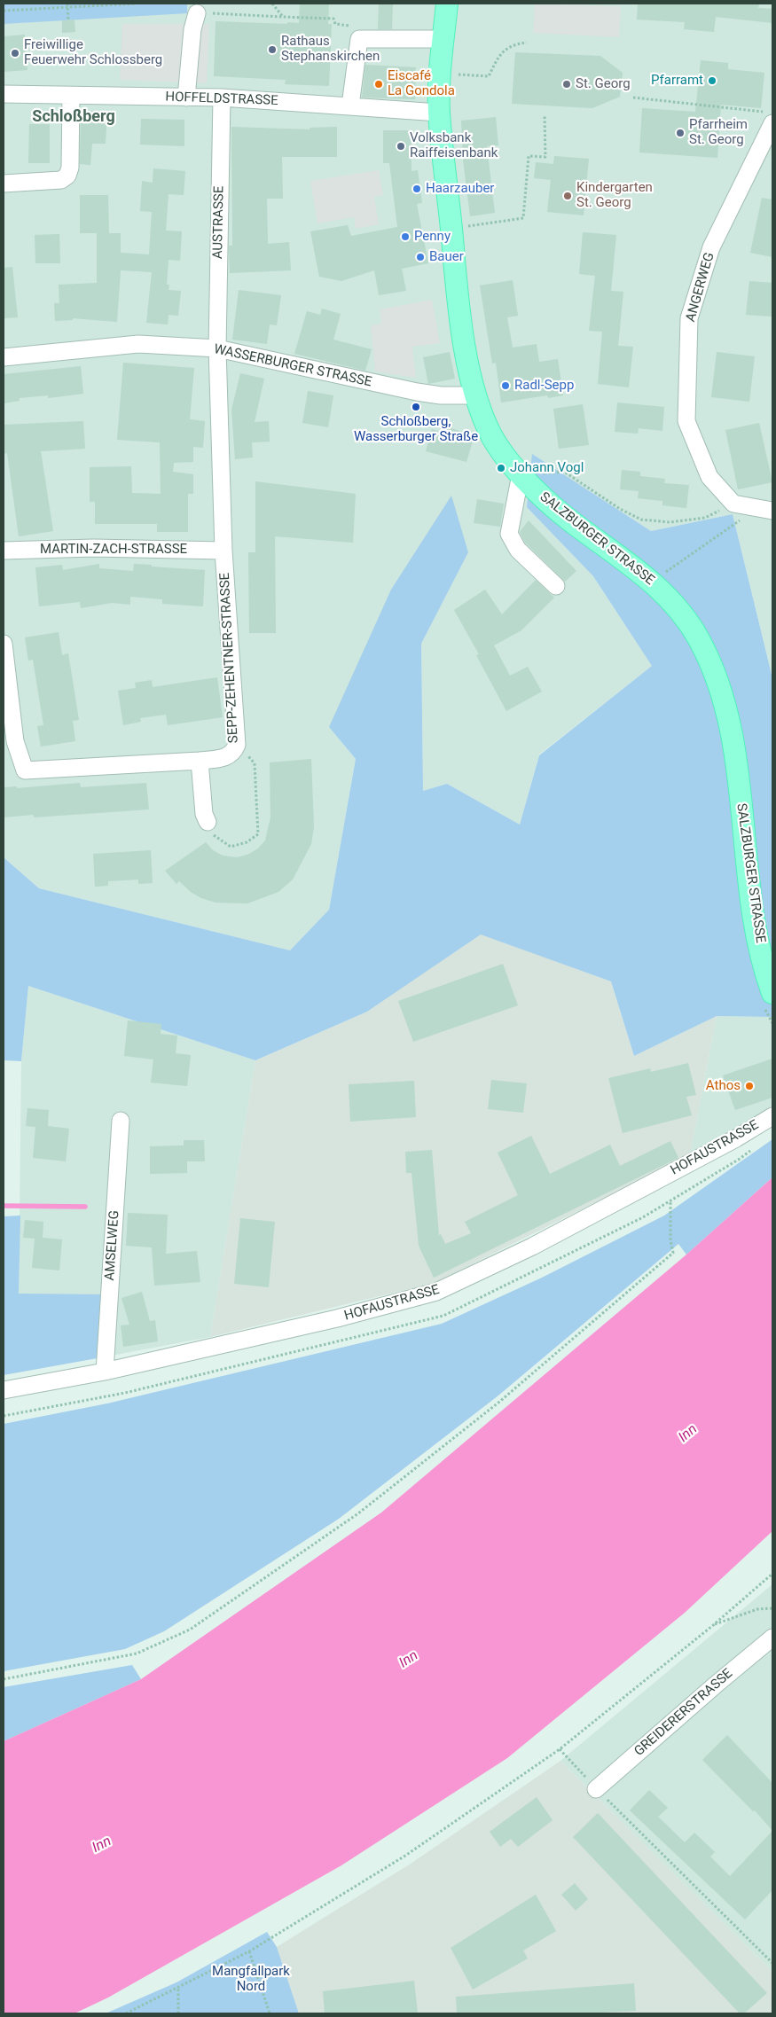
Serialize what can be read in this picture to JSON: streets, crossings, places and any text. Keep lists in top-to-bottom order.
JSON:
{
  "streets": {
    "main road": ["SALZBURGER STRASSE"],
    "street": [
      "HOFFELDSTRASSE",
      "AUSTRASSE",
      "ANGERWEG",
      "WASSERBURGER STRASSE",
      "MARTIN-ZACH-STRASSE",
      "SEPP-ZEHENTNER-STRASSE",
      "HOFAUSTRASSE",
      "AMSELWEG",
      "GREIDERERSTRASSE"
    ]
  },
  "crossings": [
    ["HOFFELDSTRASSE", "AUSTRASSE"],
    ["HOFFELDSTRASSE", "SALZBURGER STRASSE"],
    ["AUSTRASSE", "WASSERBURGER STRASSE"],
    ["AUSTRASSE", "SEPP-ZEHENTNER-STRASSE"],
    ["WASSERBURGER STRASSE", "SALZBURGER STRASSE"],
    ["WASSERBURGER STRASSE", "SEPP-ZEHENTNER-STRASSE"],
    ["MARTIN-ZACH-STRASSE", "SEPP-ZEHENTNER-STRASSE"],
    ["HOFAUSTRASSE", "AMSELWEG"]
  ],
  "districts": ["Schloßberg"],
  "water": ["Inn"],
  "parks": ["Mangfallpark Nord"],
  "places": [
    "Rathaus Stephanskirchen",
    "Freiwillige Feuerwehr Schlossberg",
    "Pfarramt",
    "Eiscafé La Gondola",
    "St. Georg",
    "Pfarrheim St. Georg",
    "Volksbank Raiffeisenbank",
    "Haarzauber",
    "Kindergarten St. Georg",
    "Penny",
    "Bauer",
    "Radl-Sepp",
    "Schloßberg, Wasserburger Straße",
    "Johann Vogl",
    "Athos"
  ]
}
